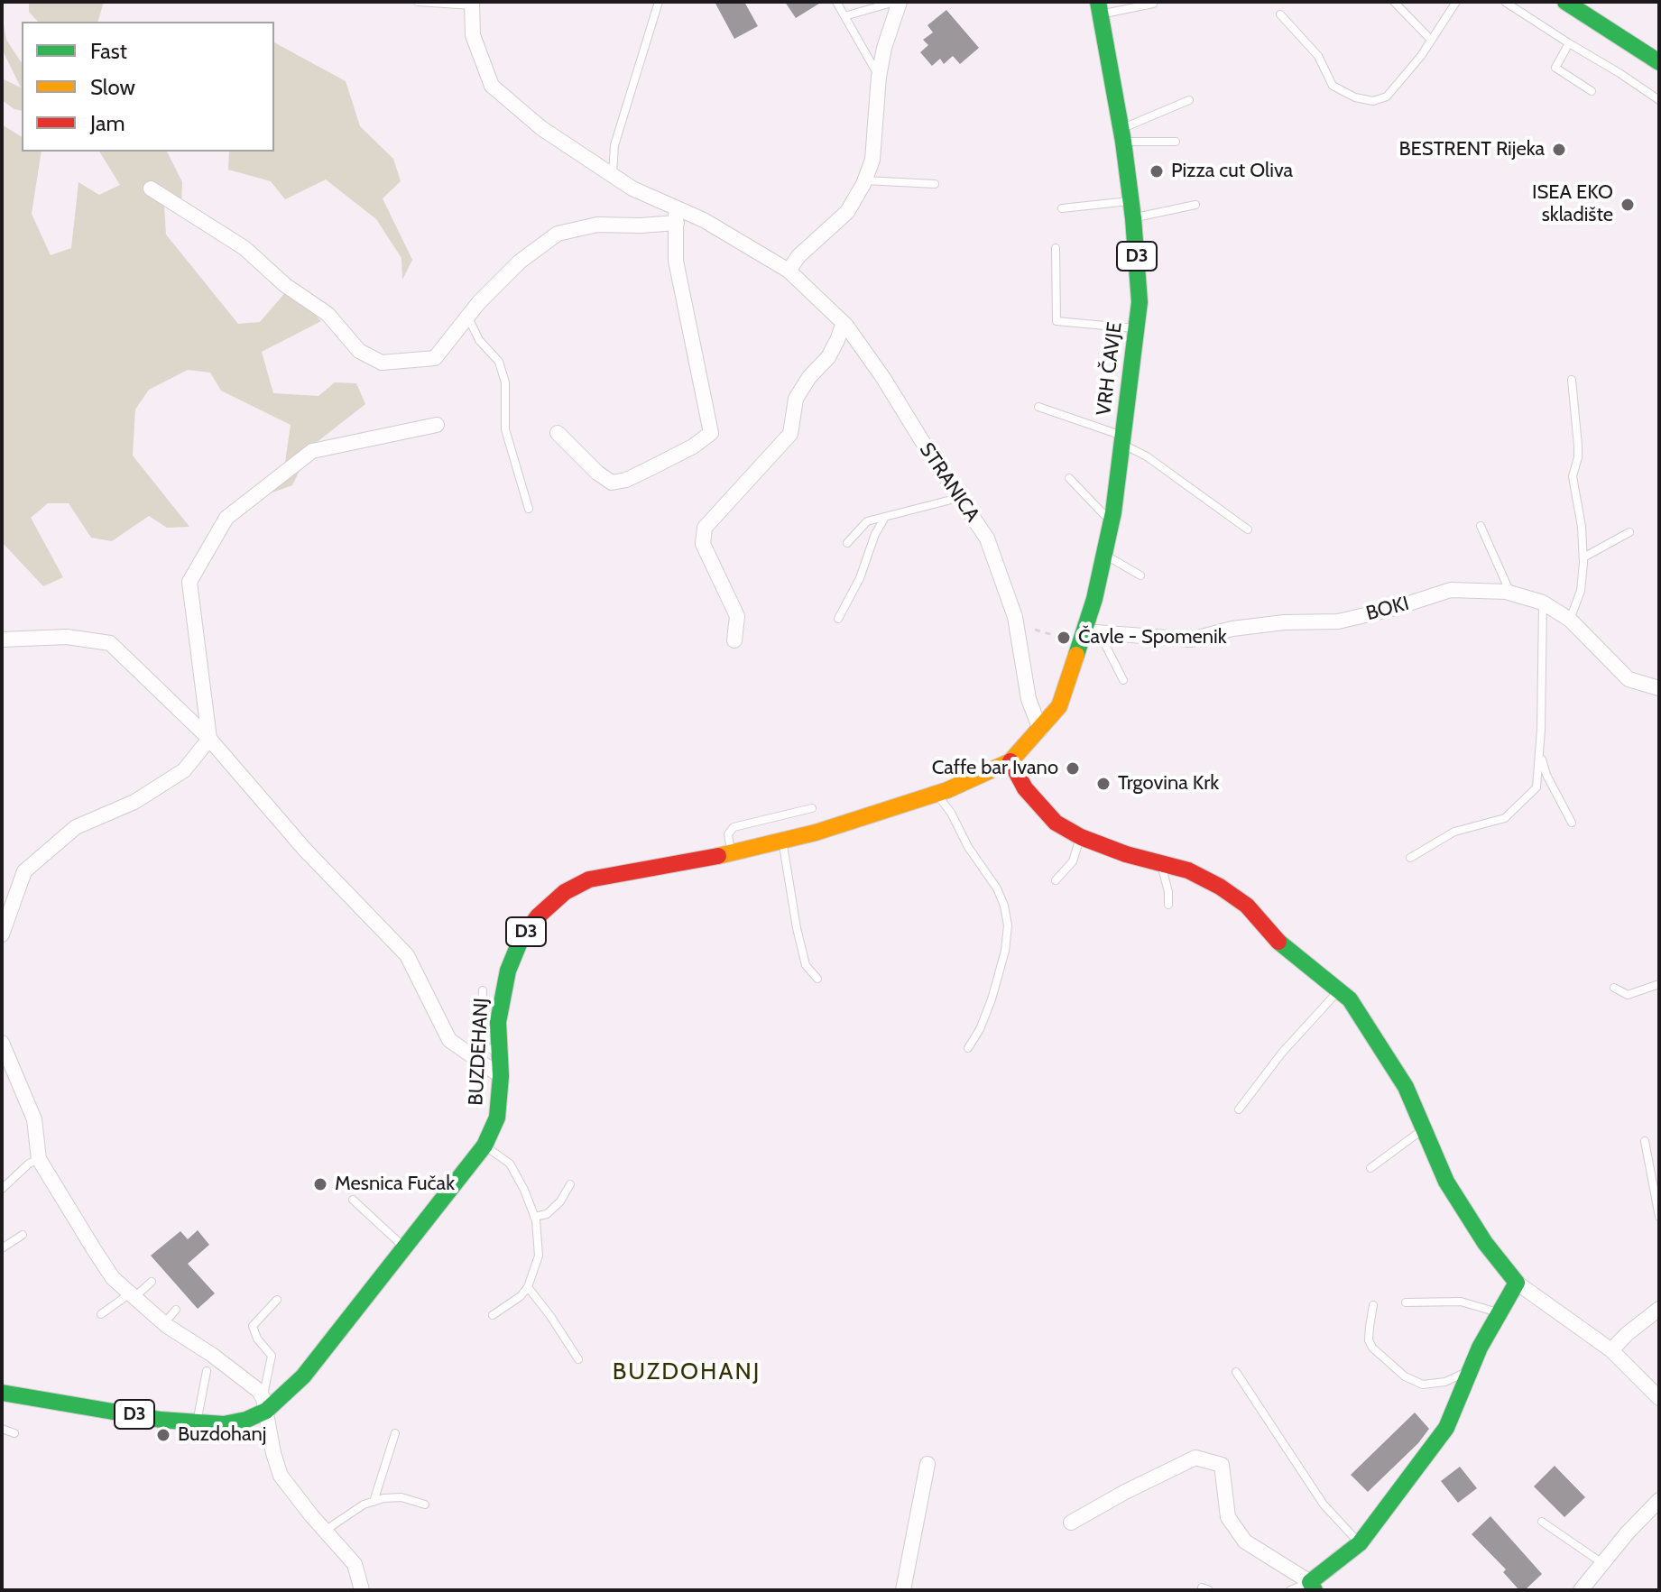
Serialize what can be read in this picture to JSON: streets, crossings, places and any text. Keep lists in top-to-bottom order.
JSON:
{
  "streets": {
    "main road": ["D3", "VRH ČAVJE", "BUZDEHANJ"],
    "street": ["STRANICA", "BOKI"]
  },
  "crossings": [
    ["D3", "BUZDEHANJ"],
    ["VRH ČAVJE", "STRANICA"],
    ["VRH ČAVJE", "BOKI"],
    ["VRH ČAVJE", "BUZDEHANJ"],
    ["STRANICA", "BUZDEHANJ"]
  ],
  "districts": ["BUZDOHANJ"],
  "places": [
    "BESTRENT Rijeka",
    "Pizza cut Oliva",
    "ISEA EKO skladište",
    "Čavle - Spomenik",
    "Caffe bar Ivano",
    "Trgovina Krk",
    "Mesnica Fučak",
    "Buzdohanj"
  ],
  "legend": ["Fast", "Slow", "Jam"]
}
